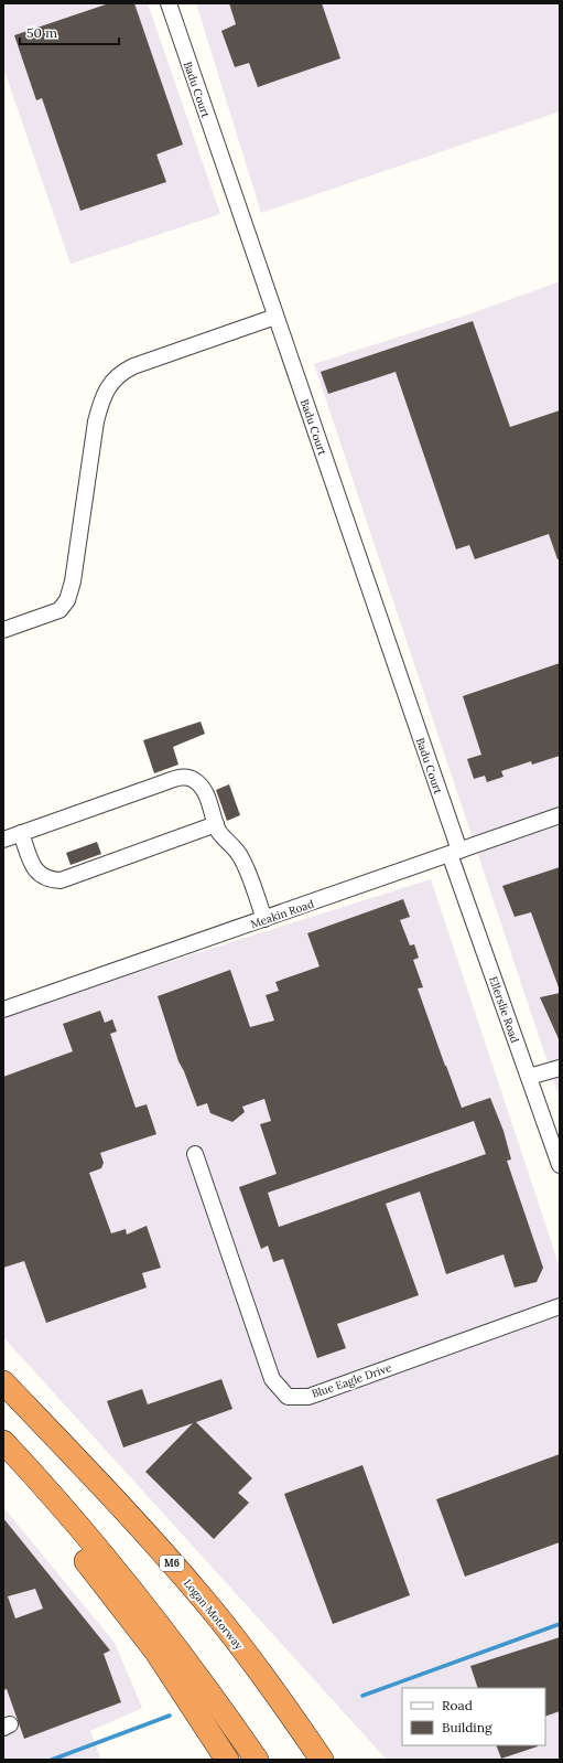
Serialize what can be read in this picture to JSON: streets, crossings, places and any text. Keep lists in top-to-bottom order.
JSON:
{
  "streets": {
    "highway": ["M6", "Logan Motorway"],
    "street": [
      "Badu Court",
      "Meakin Road",
      "Ellerslie Road",
      "Blue Eagle Drive"
    ]
  },
  "crossings": [
    ["Badu Court", "Meakin Road"],
    ["Badu Court", "Ellerslie Road"],
    ["Meakin Road", "Ellerslie Road"]
  ],
  "legend": ["Road", "Building"],
  "scale_bar": "50 m"
}
